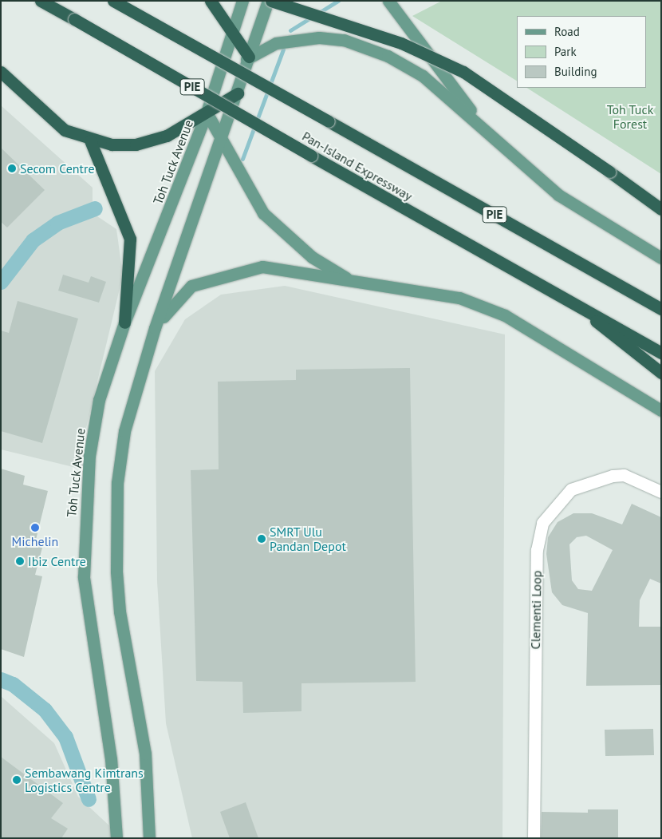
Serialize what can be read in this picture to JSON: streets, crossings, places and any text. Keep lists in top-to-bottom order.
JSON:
{
  "streets": {
    "highway": ["PIE", "Pan-Island Expressway"],
    "main road": ["Toh Tuck Avenue"],
    "street": ["Clementi Loop"]
  },
  "parks": ["Toh Tuck Forest"],
  "places": [
    "Secom Centre",
    "Michelin",
    "SMRT Ulu Pandan Depot",
    "Ibiz Centre",
    "Sembawang Kimtrans Logistics Centre"
  ],
  "legend": ["Road", "Park", "Building"]
}
